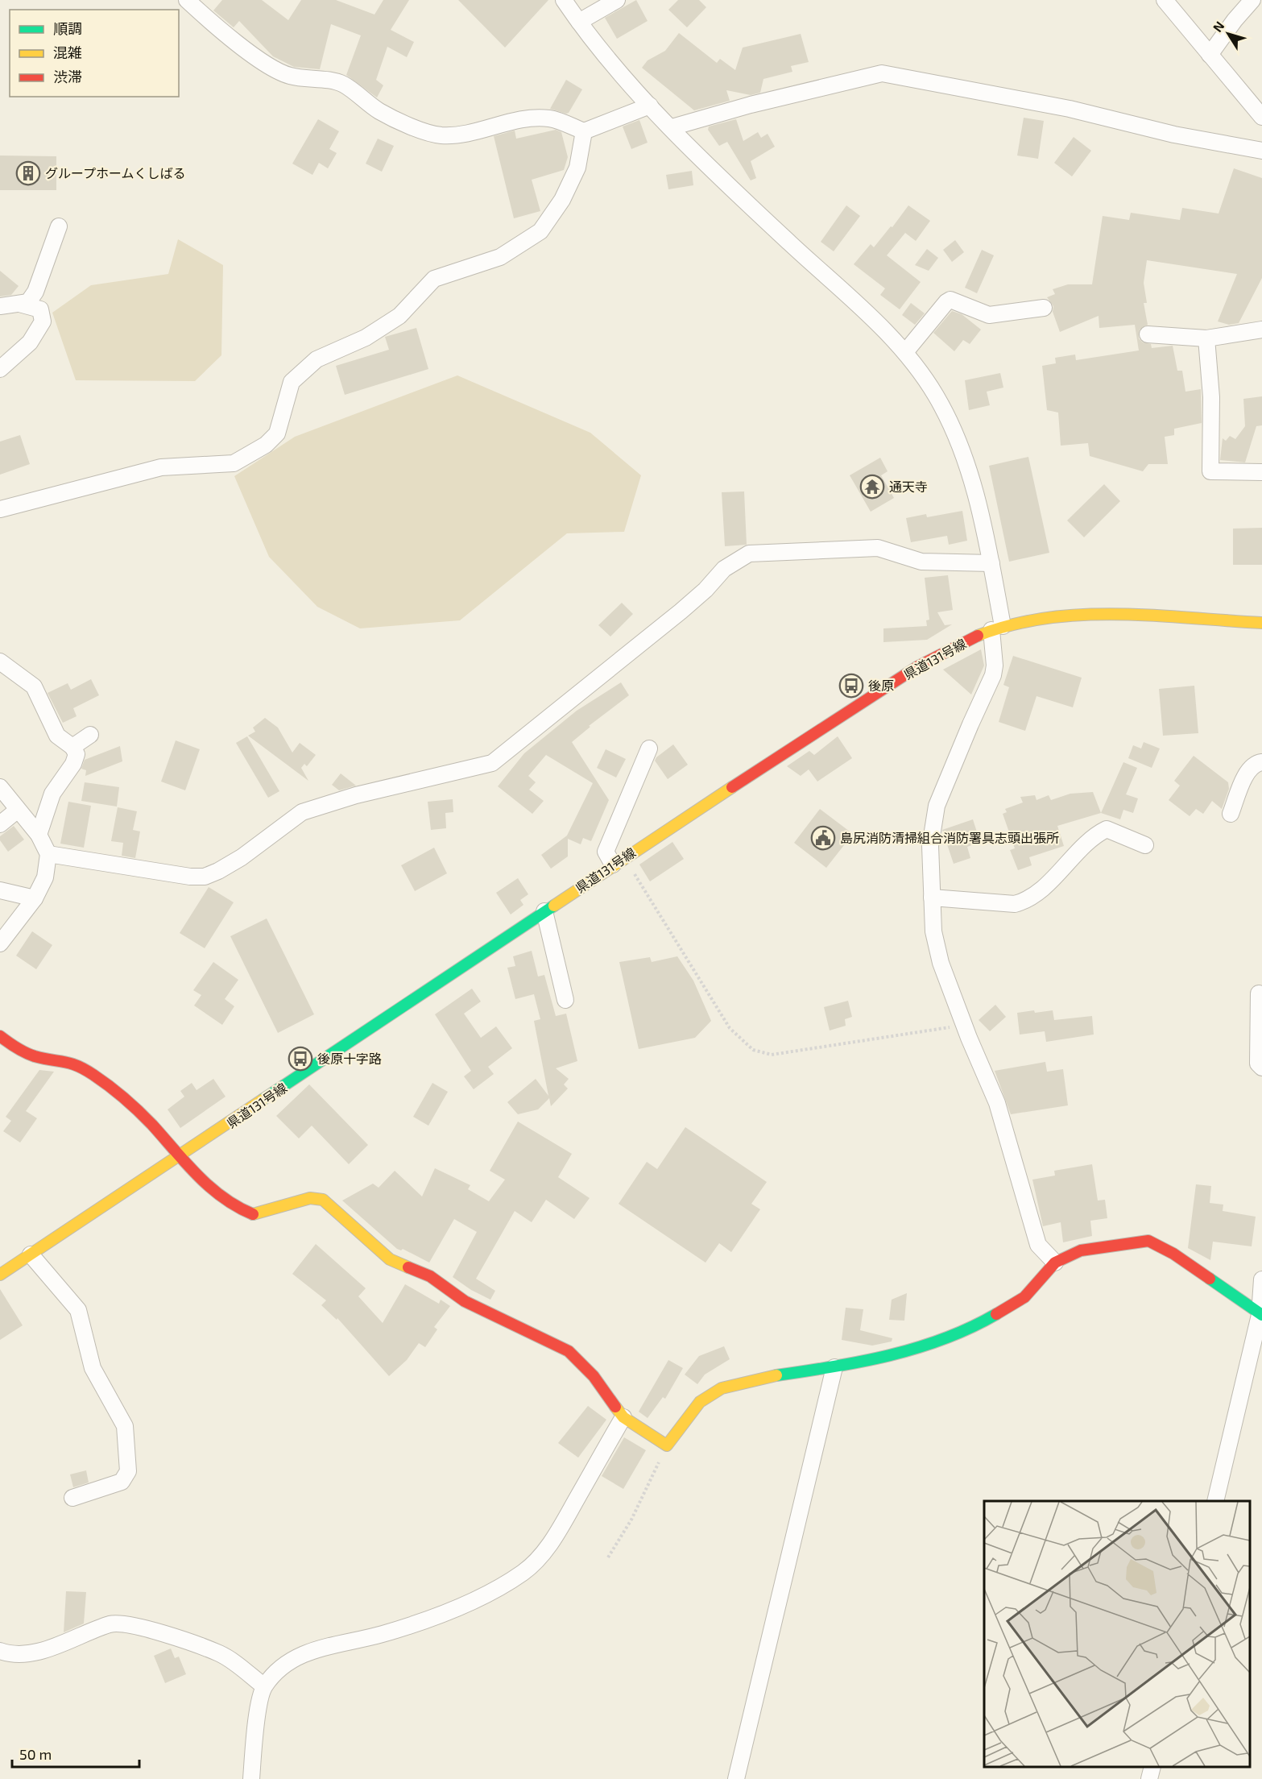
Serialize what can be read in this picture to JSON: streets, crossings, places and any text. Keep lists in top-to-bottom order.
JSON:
{
  "streets": {
    "street": ["県道131号線"]
  },
  "places": {
    "building": ["グループホームくしばる"],
    "temple": ["通天寺"],
    "bus stop": ["後原", "後原十字路"],
    "public building": ["島尻消防清掃組合消防署具志頭出張所"]
  },
  "legend": ["順調", "混雑", "渋滞"],
  "scale_bar": "50 m",
  "north": "top left"
}
